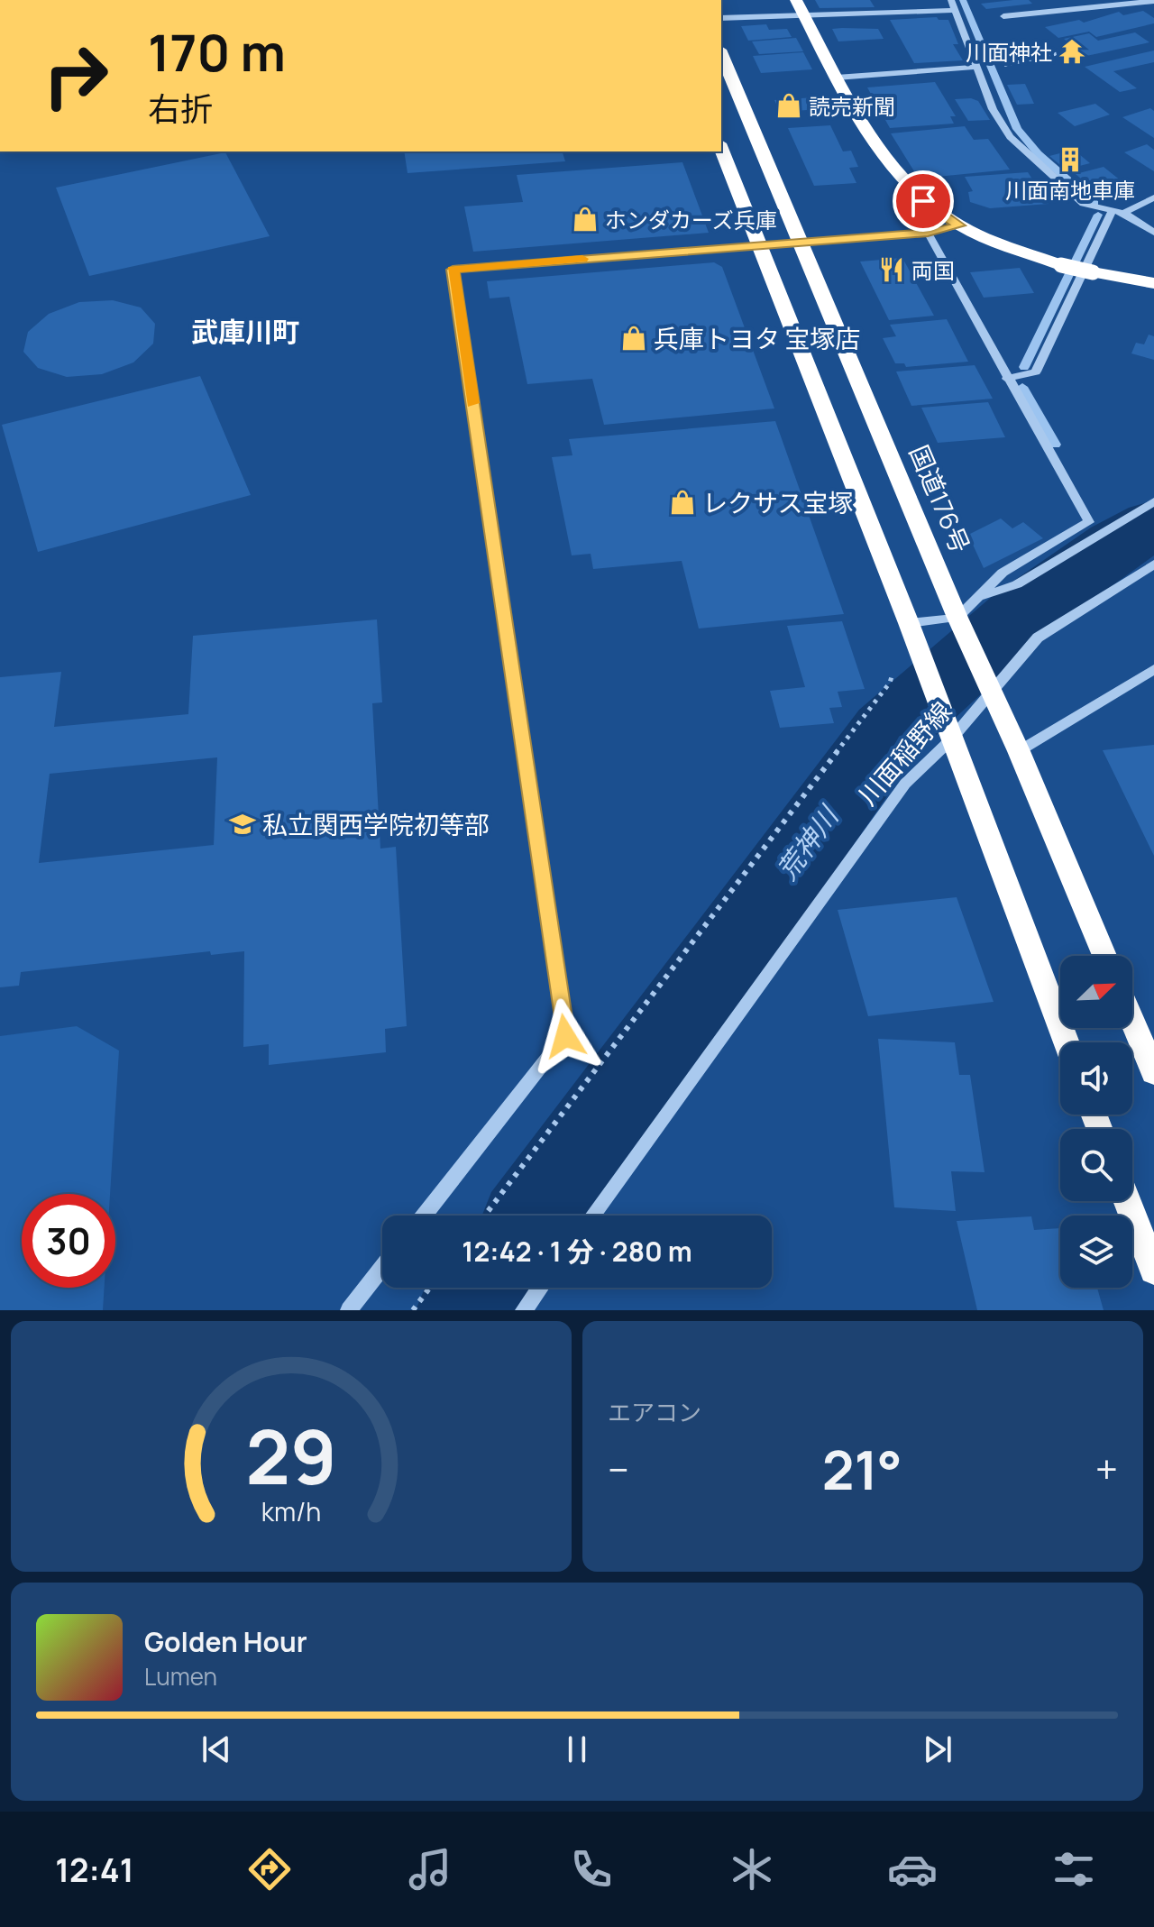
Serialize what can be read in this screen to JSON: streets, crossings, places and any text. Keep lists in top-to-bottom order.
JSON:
{
  "streets": {
    "highway": ["国道176号"],
    "street": ["川面稲野線"]
  },
  "crossings": [
    ["国道176号", "川面稲野線"]
  ],
  "districts": ["武庫川町"],
  "water": ["荒神川"],
  "places": {
    "temple": ["川面神社"],
    "shop": [
      "読売新聞",
      "ホンダカーズ兵庫",
      "兵庫トヨタ 宝塚店",
      "レクサス宝塚"
    ],
    "building": ["川面南地車庫"],
    "restaurant": ["両国"],
    "school or university": ["私立関西学院初等部"]
  },
  "north": "top right",
  "page": {
    "turn": ["170 m", "右折"],
    "limit": "30",
    "trip": "12:42 · 1 分 · 280 m",
    "tile": "エアコン",
    "heat": ["−", "21°", "+"],
    "song": ["Golden Hour", "Lumen"],
    "tabs": "12:41",
    "gauge": ["29", "km/h"]
  }
}
